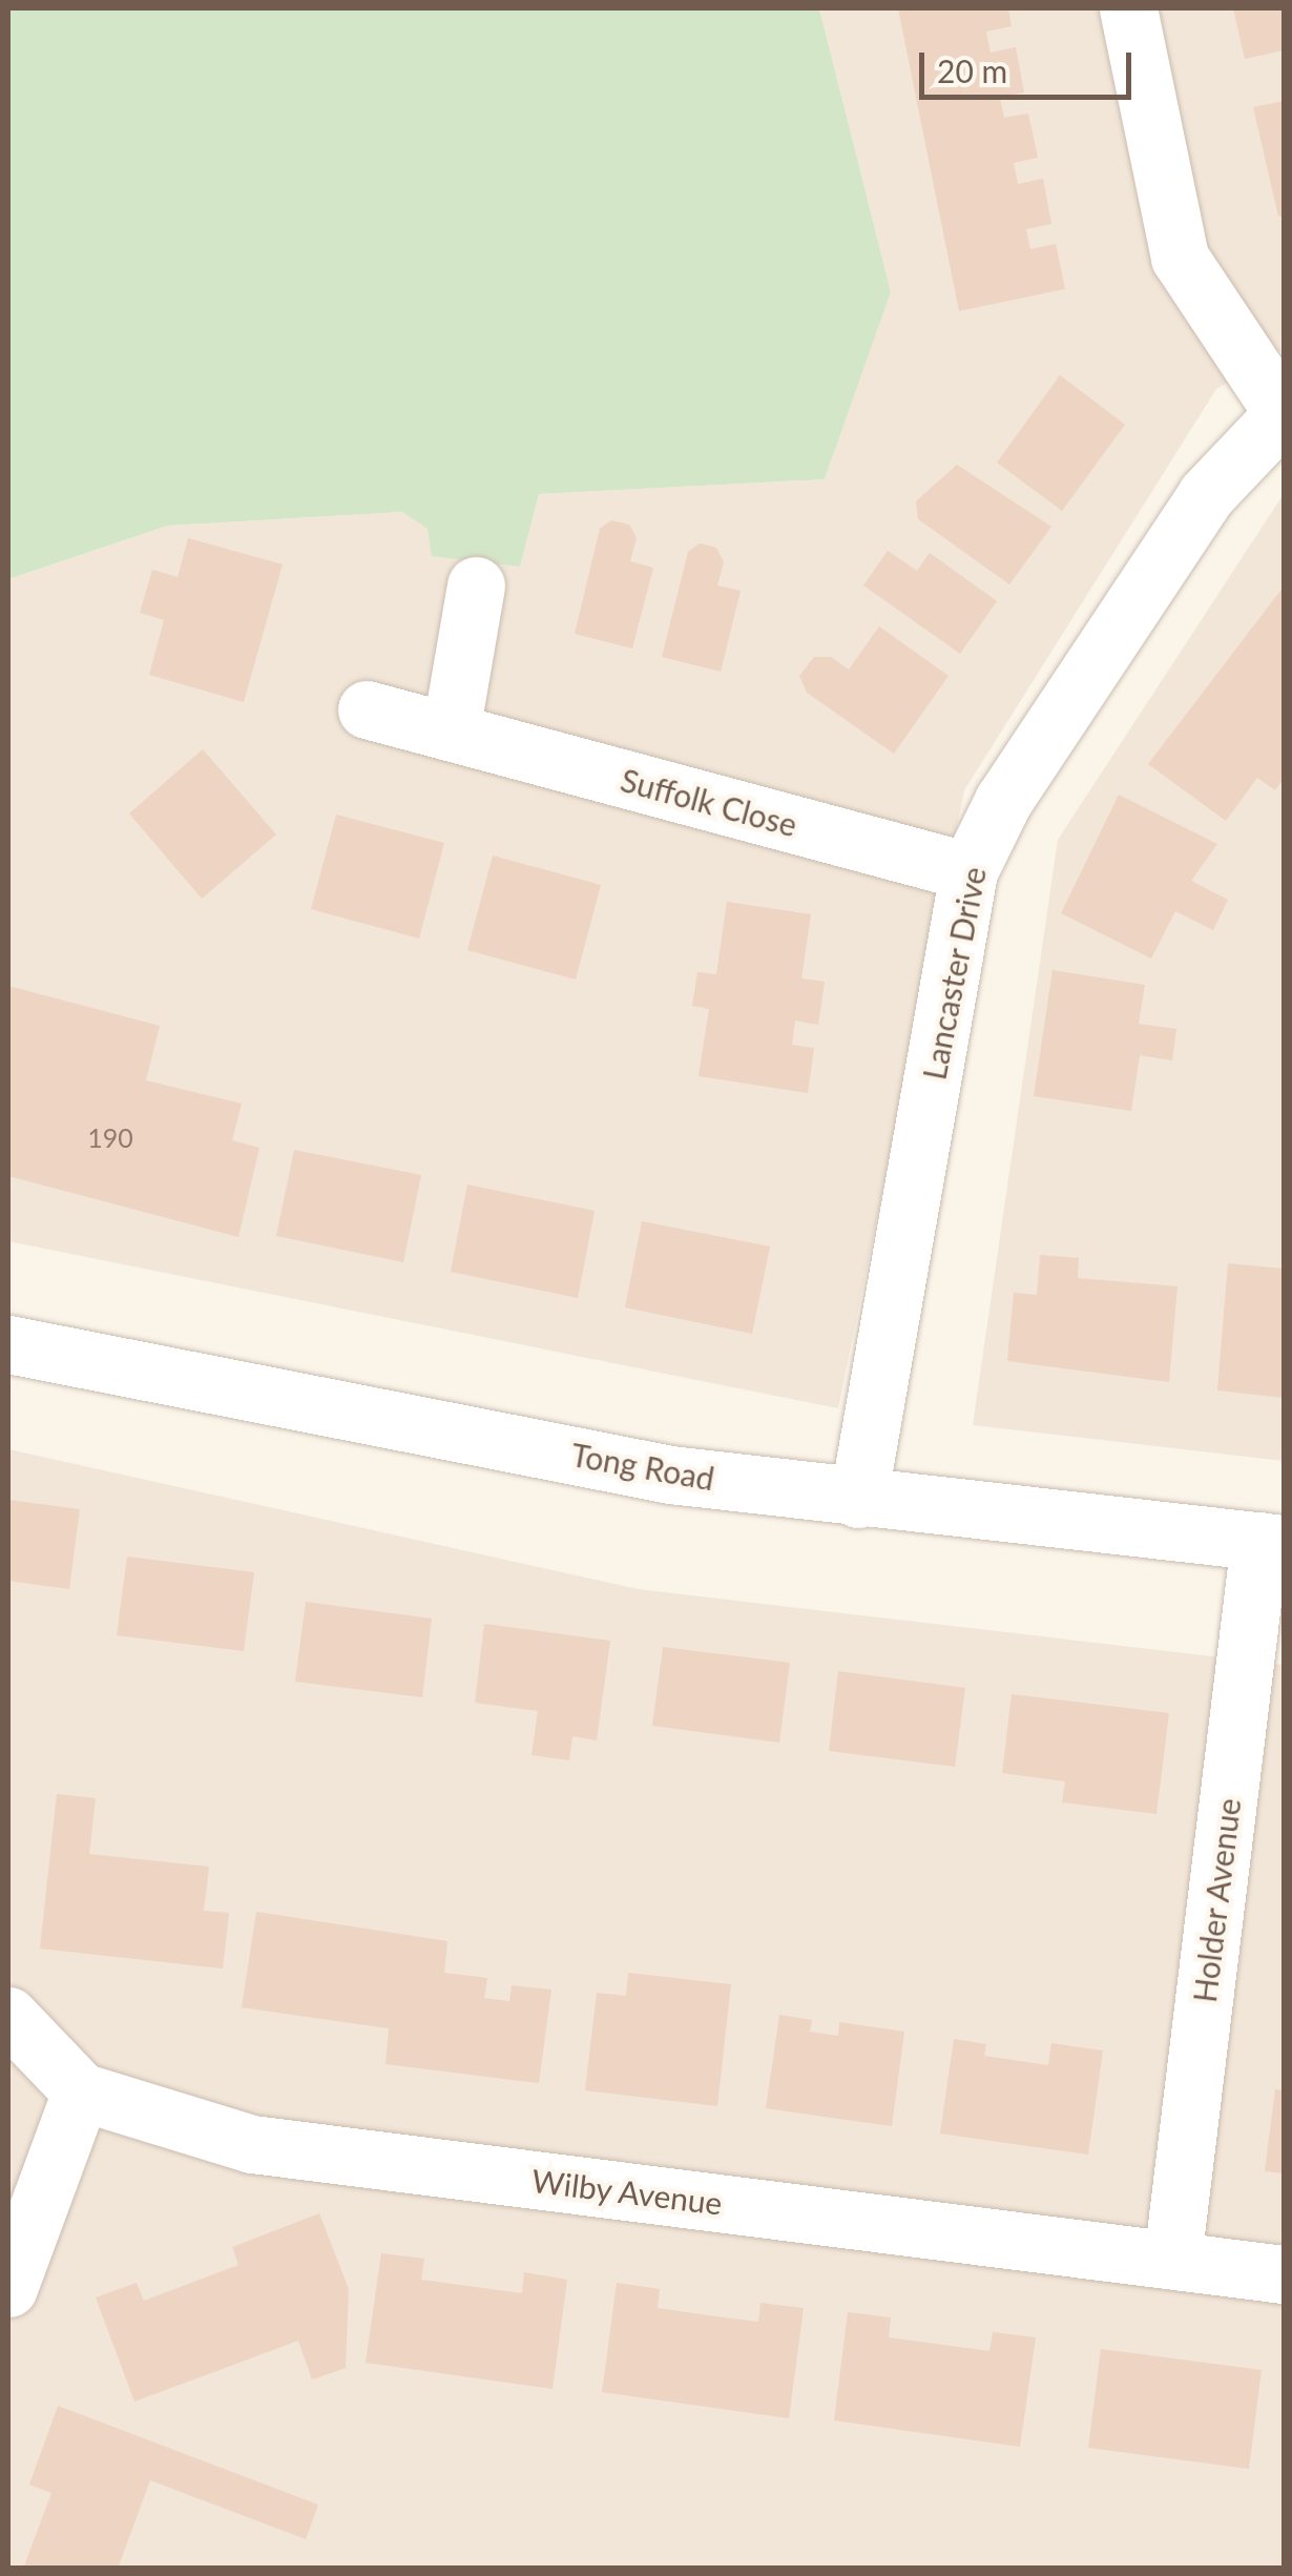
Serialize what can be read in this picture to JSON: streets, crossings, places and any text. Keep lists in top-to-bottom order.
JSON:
{
  "streets": {
    "street": [
      "Suffolk Close",
      "Lancaster Drive",
      "Tong Road",
      "Holder Avenue",
      "Wilby Avenue"
    ]
  },
  "crossings": [
    ["Suffolk Close", "Lancaster Drive"],
    ["Lancaster Drive", "Tong Road"],
    ["Tong Road", "Holder Avenue"],
    ["Holder Avenue", "Wilby Avenue"]
  ],
  "house_numbers": ["190"],
  "scale_bar": "20 m"
}
